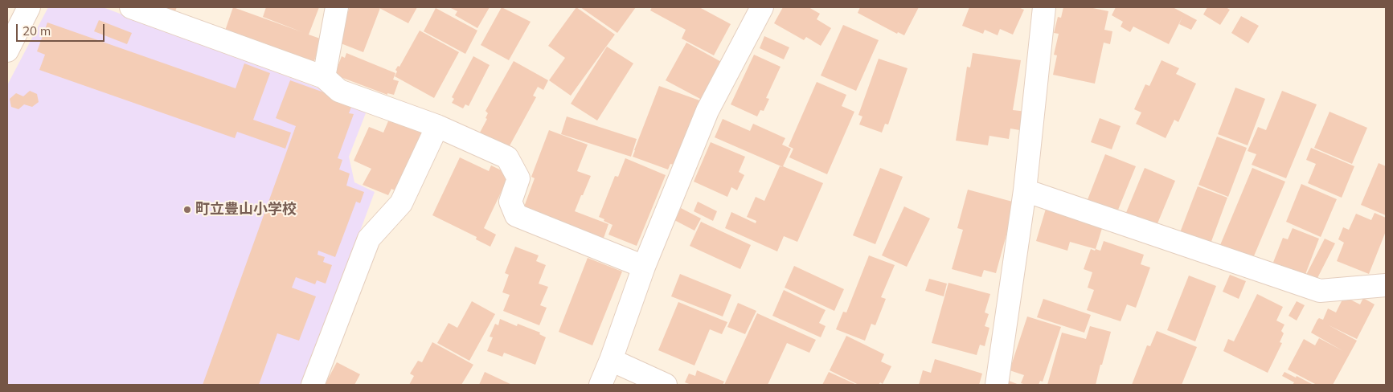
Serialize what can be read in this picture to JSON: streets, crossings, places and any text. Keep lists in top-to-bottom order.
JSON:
{
  "places": ["町立豊山小学校"],
  "scale_bar": "20 m"
}
